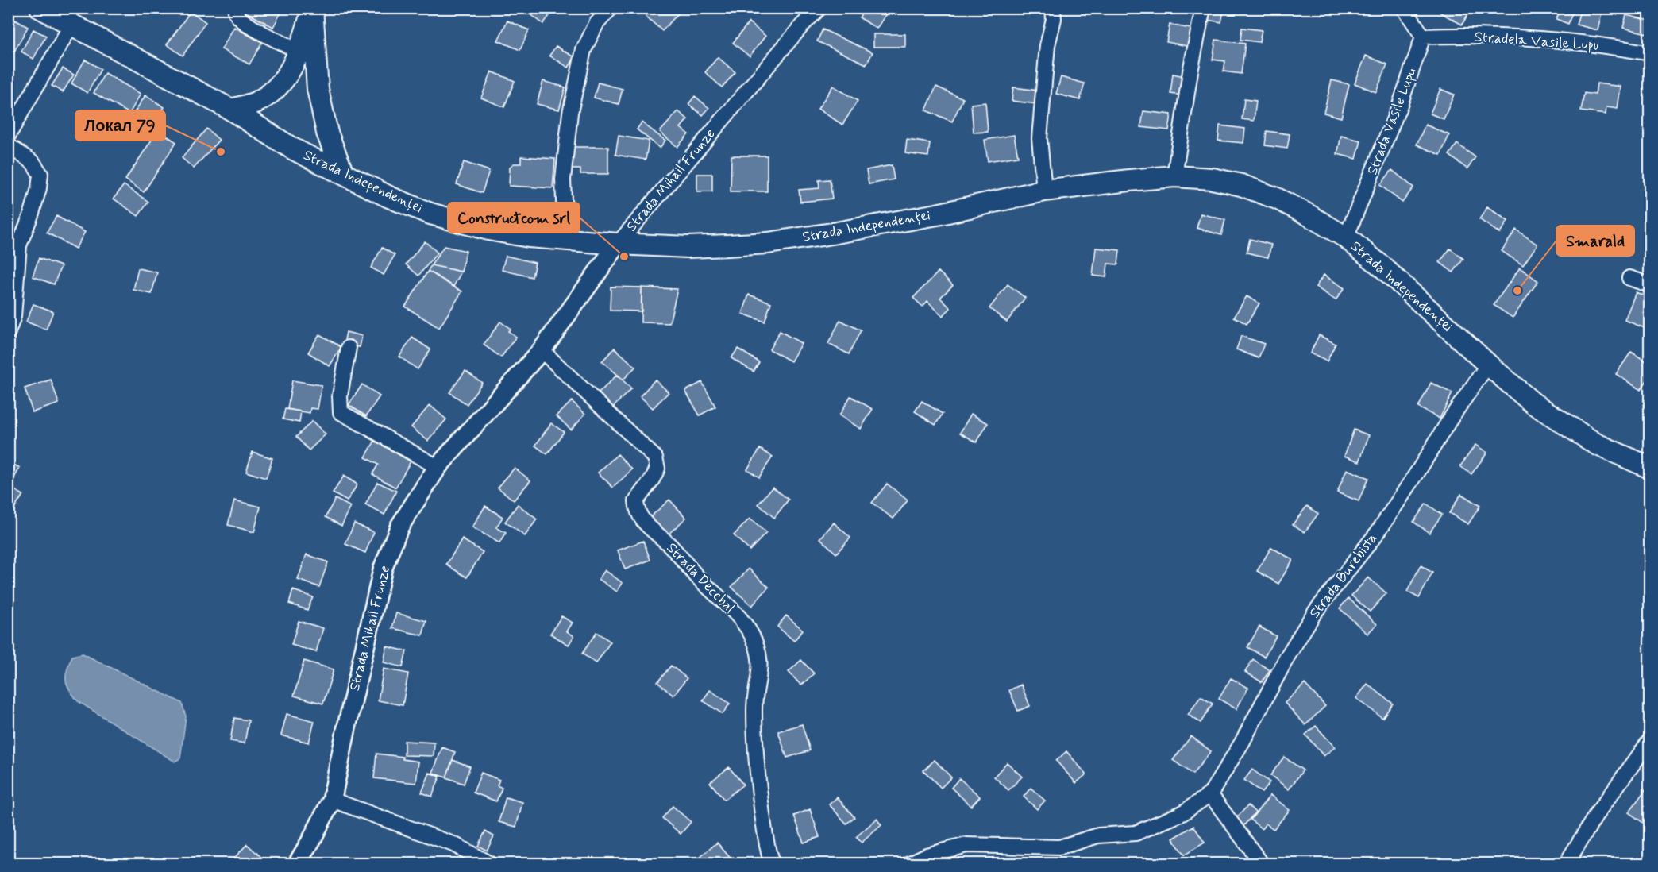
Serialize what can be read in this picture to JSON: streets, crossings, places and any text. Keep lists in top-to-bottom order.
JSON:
{
  "streets": {
    "main road": ["Strada Independenței"],
    "street": [
      "Stradela Vasile Lupu",
      "Strada Vasile Lupu",
      "Strada Mihail Frunze",
      "Strada Burebista",
      "Strada Decebal"
    ]
  },
  "crossings": [
    ["Stradela Vasile Lupu", "Strada Vasile Lupu"],
    ["Strada Vasile Lupu", "Strada Independenței"],
    ["Strada Mihail Frunze", "Strada Independenței"],
    ["Strada Mihail Frunze", "Strada Decebal"],
    ["Strada Independenței", "Strada Burebista"]
  ],
  "places": ["Локал 79", "Constructcom srl", "Smarald"]
}
